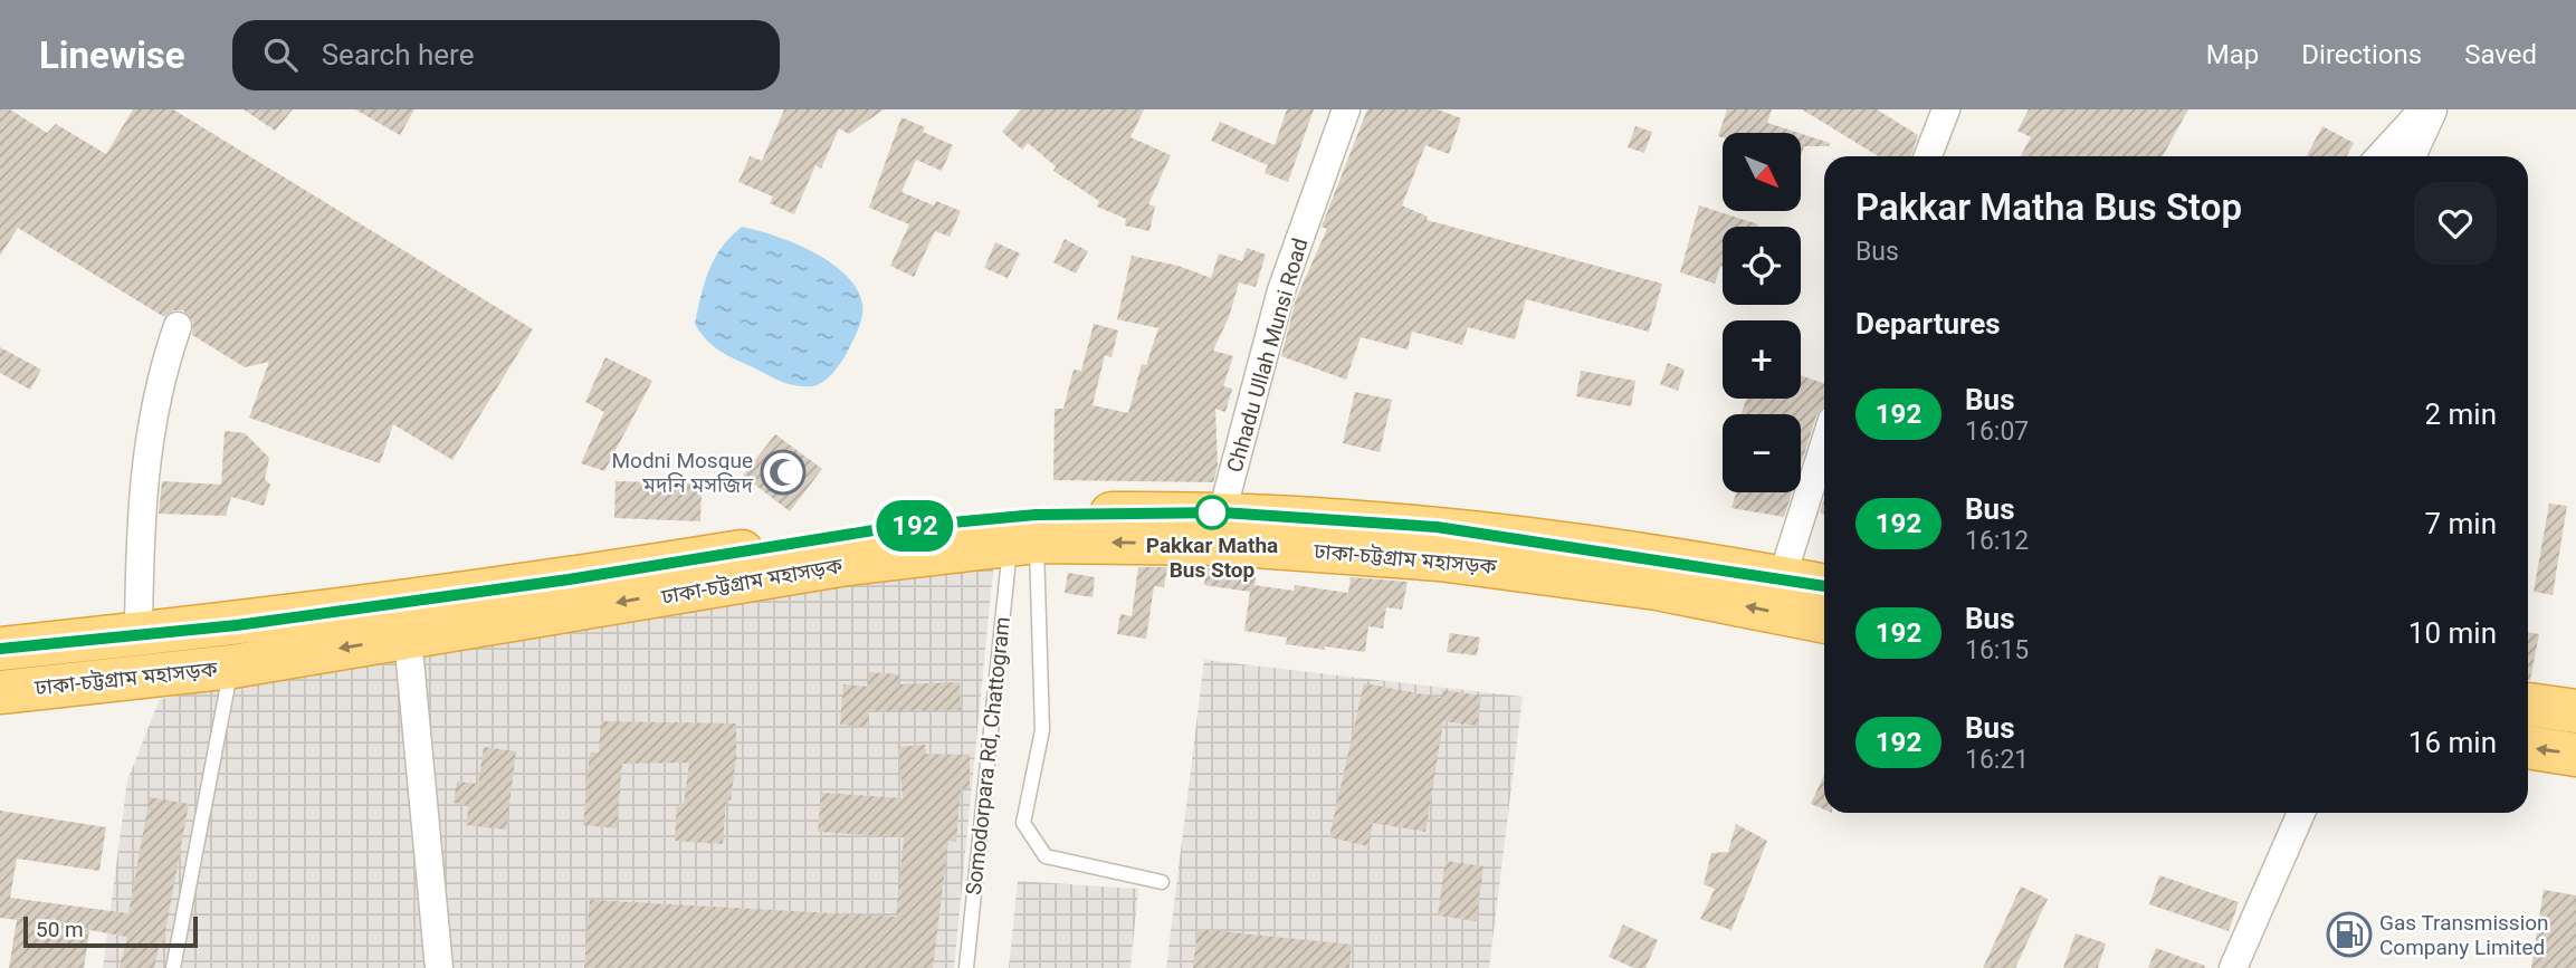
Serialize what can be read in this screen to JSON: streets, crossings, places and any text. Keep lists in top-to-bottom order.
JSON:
{
  "streets": {
    "highway": ["ঢাকা-চট্টগ্রাম মহাসড়ক"],
    "street": ["Chhadu Ullah Munsi Road"],
    "lane": ["Somodorpara Rd, Chattogram"]
  },
  "crossings": [
    ["Chhadu Ullah Munsi Road", "ঢাকা-চট্টগ্রাম মহাসড়ক"],
    ["ঢাকা-চট্টগ্রাম মহাসড়ক", "Somodorpara Rd, Chattogram"]
  ],
  "places": {
    "mosque": ["Modni Mosque মদনি মসজিদ"],
    "other": ["Pakkar Matha Bus Stop"],
    "fuel station": ["Gas Transmission Company Limited"]
  },
  "lines": ["bus line 192"],
  "scale_bar": "50 m",
  "north": "bottom right",
  "page": {
    "header": "Linewise",
    "search": "Search here",
    "nav": ["Map", "Directions", "Saved"],
    "on_map": "192",
    "map_buttons": ["+", "−"],
    "heading": [
      ["Pakkar Matha Bus Stop", "Bus"],
      "Departures"
    ],
    "list": [
      {
        "mark": "192",
        "name": "Bus",
        "note": "16:07",
        "value": "2 min"
      },
      {
        "mark": "192",
        "name": "Bus",
        "note": "16:12",
        "value": "7 min"
      },
      {
        "mark": "192",
        "name": "Bus",
        "note": "16:15",
        "value": "10 min"
      },
      {
        "mark": "192",
        "name": "Bus",
        "note": "16:21",
        "value": "16 min"
      }
    ],
    "scale": "50 m"
  }
}
